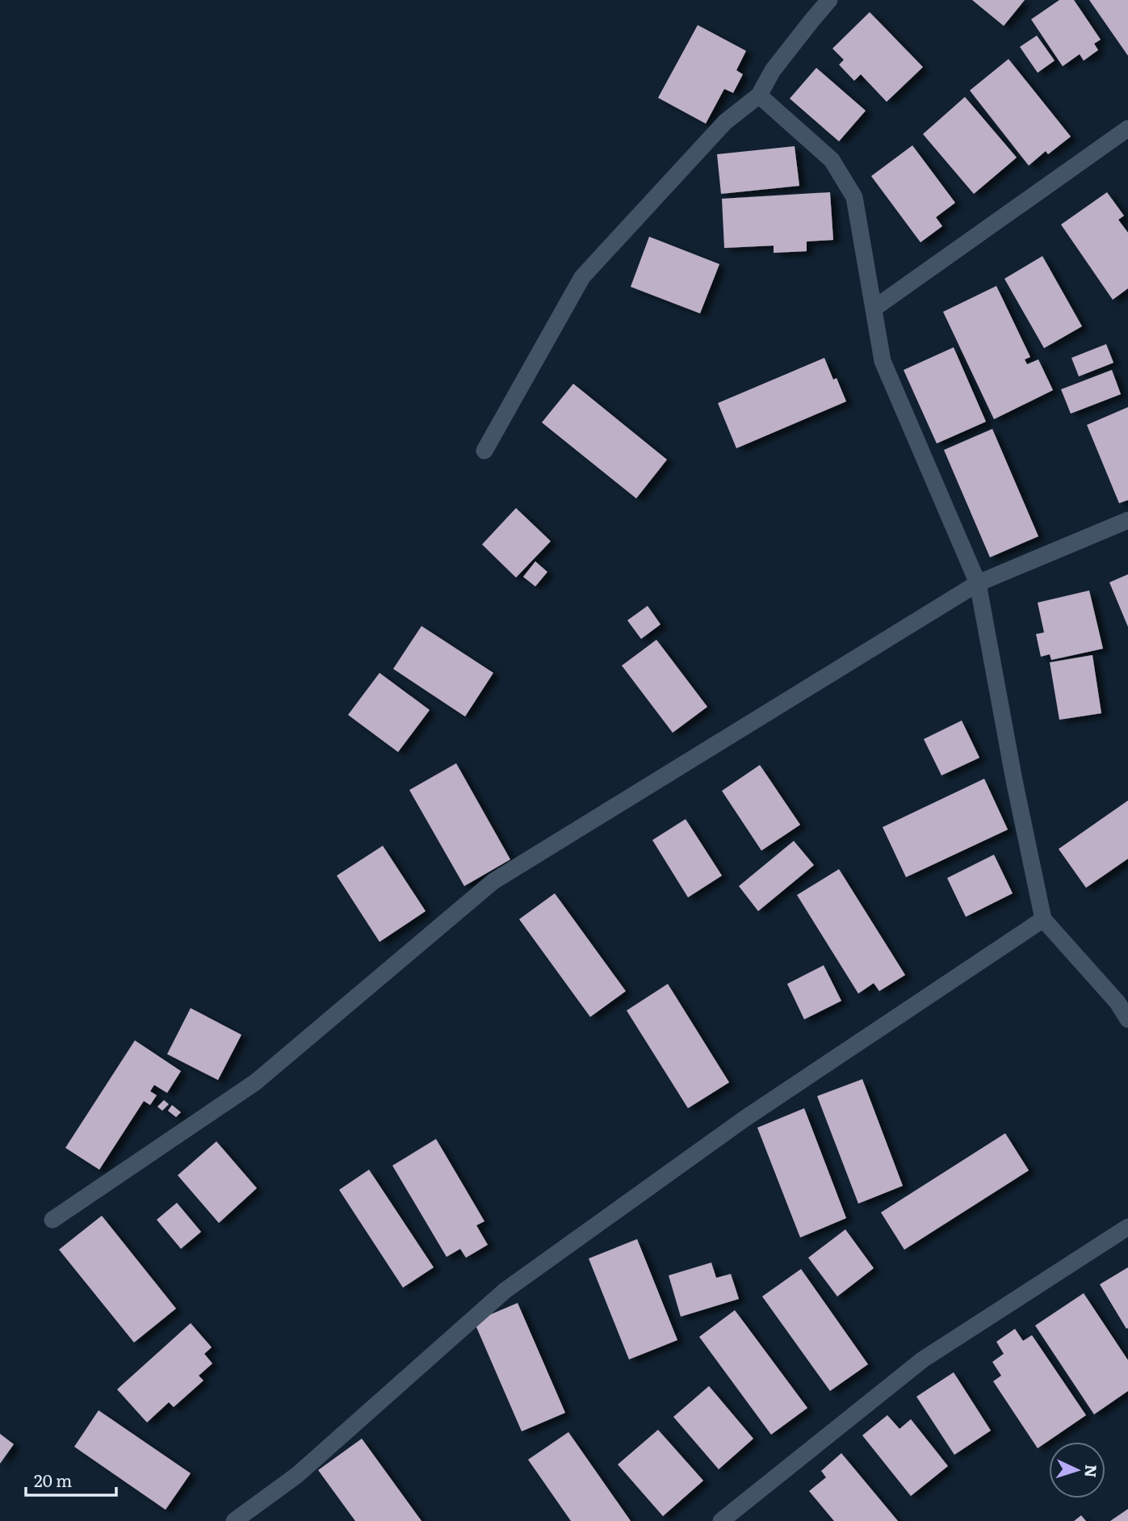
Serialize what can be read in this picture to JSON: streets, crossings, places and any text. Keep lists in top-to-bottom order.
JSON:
{
  "scale_bar": "20 m",
  "north": "right"
}
